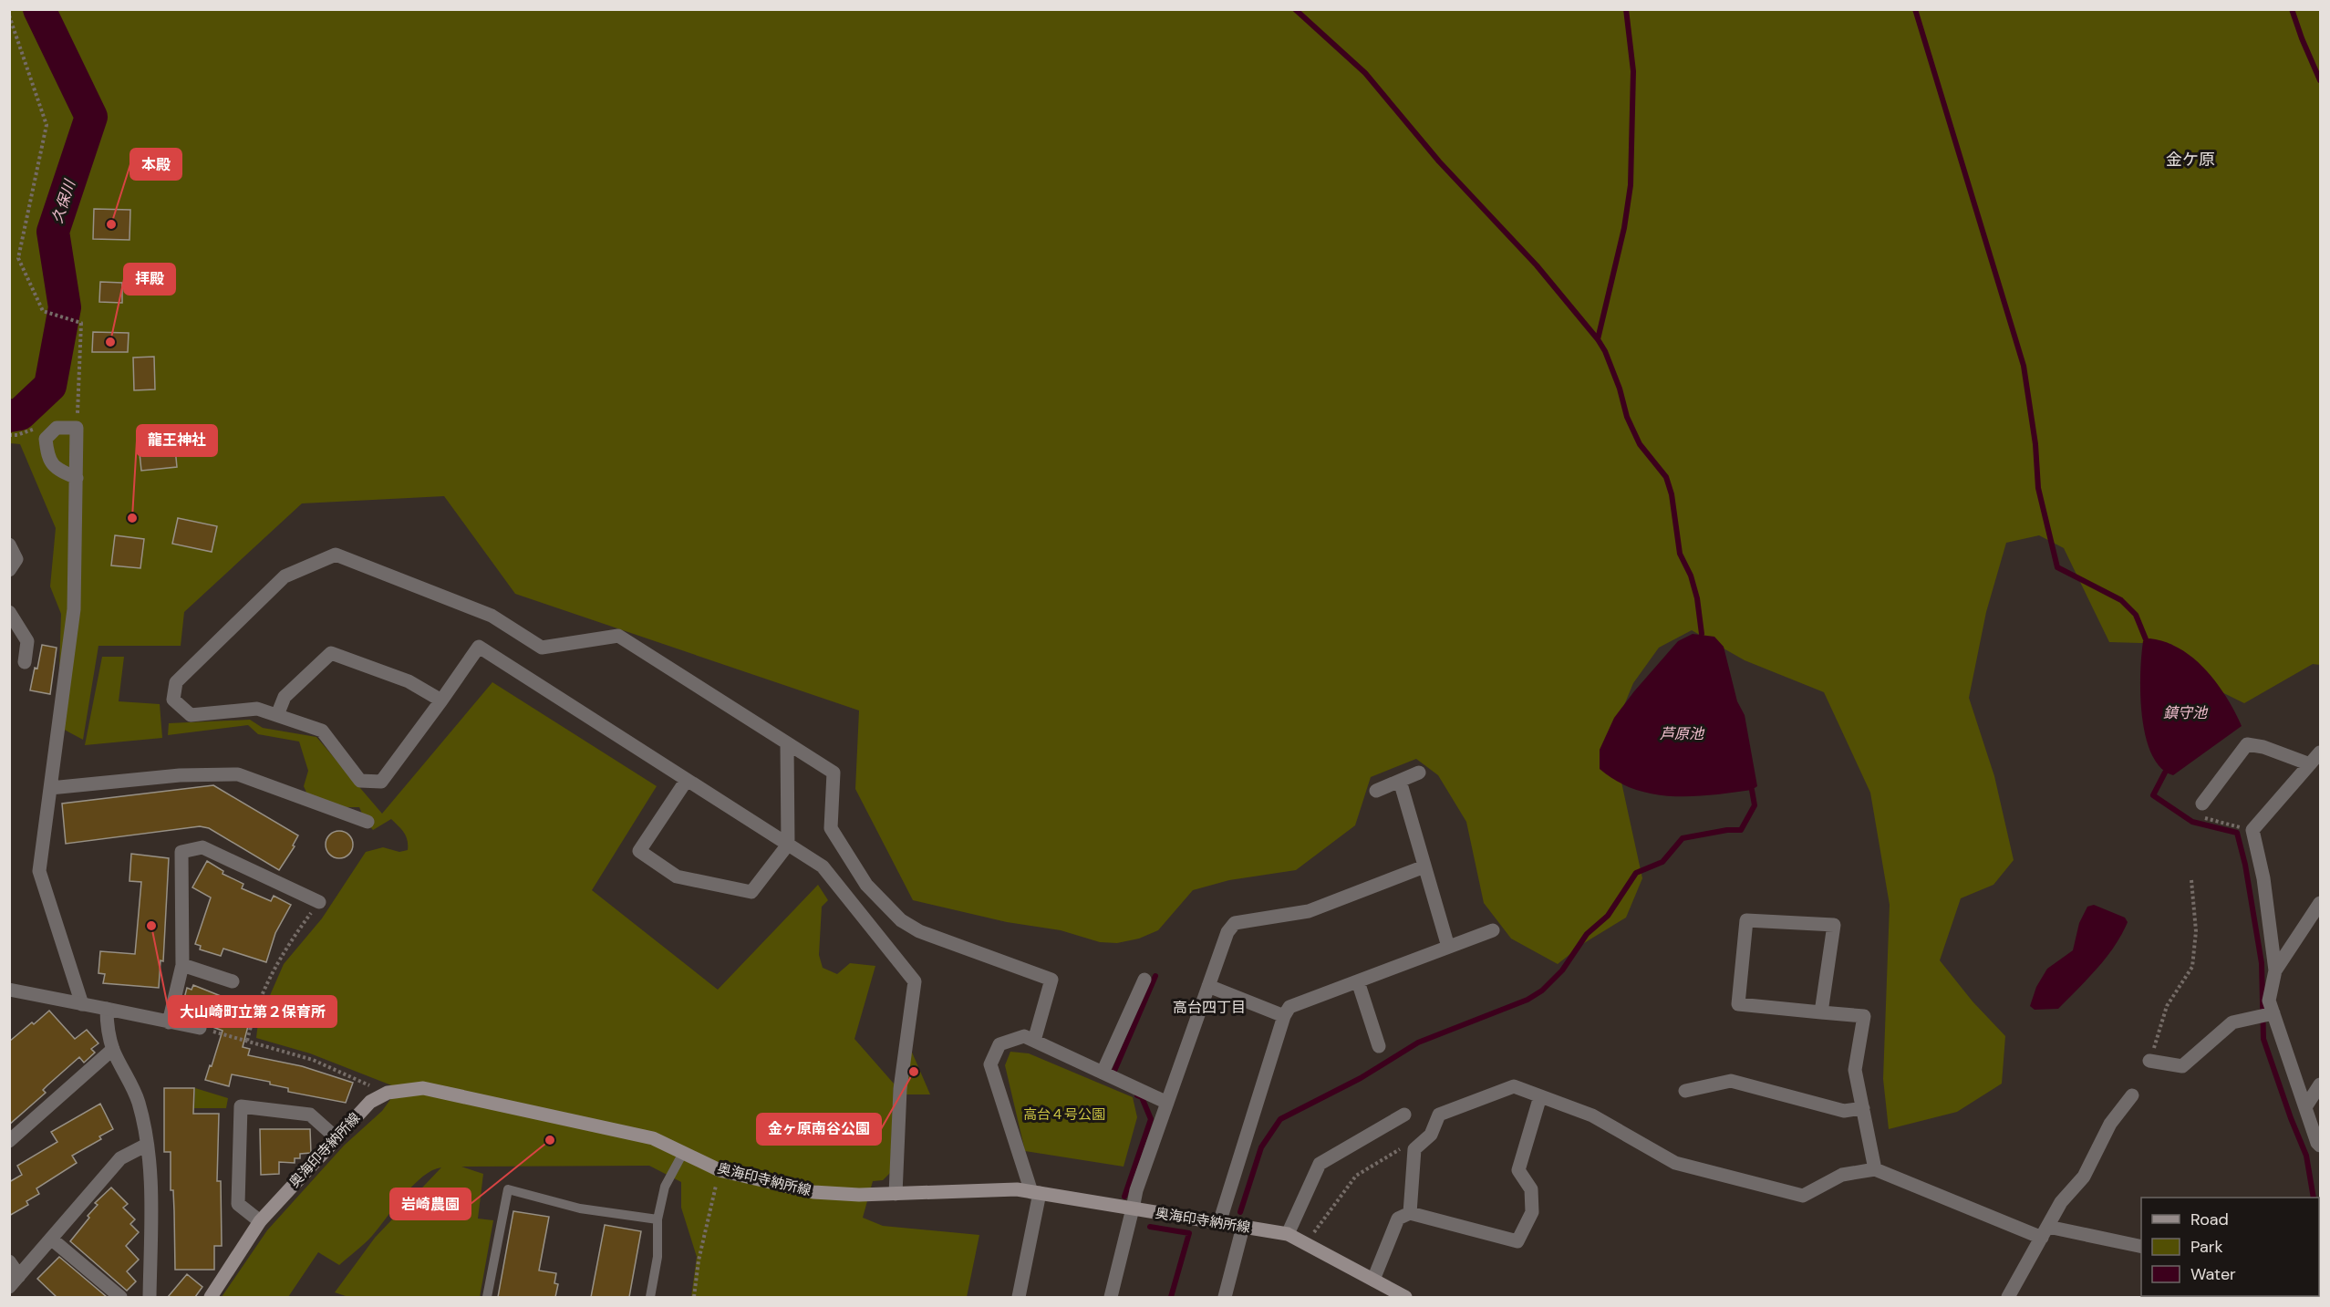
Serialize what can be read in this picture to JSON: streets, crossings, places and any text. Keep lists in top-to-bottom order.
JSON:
{
  "streets": {
    "main road": ["奥海印寺納所線"]
  },
  "districts": ["金ケ原", "高台四丁目"],
  "water": ["久保川", "鎮守池", "芦原池"],
  "parks": ["高台４号公園"],
  "places": [
    "本殿",
    "拝殿",
    "龍王神社",
    "大山崎町立第２保育所",
    "金ヶ原南谷公園",
    "岩崎農園"
  ],
  "legend": ["Road", "Park", "Water"]
}
